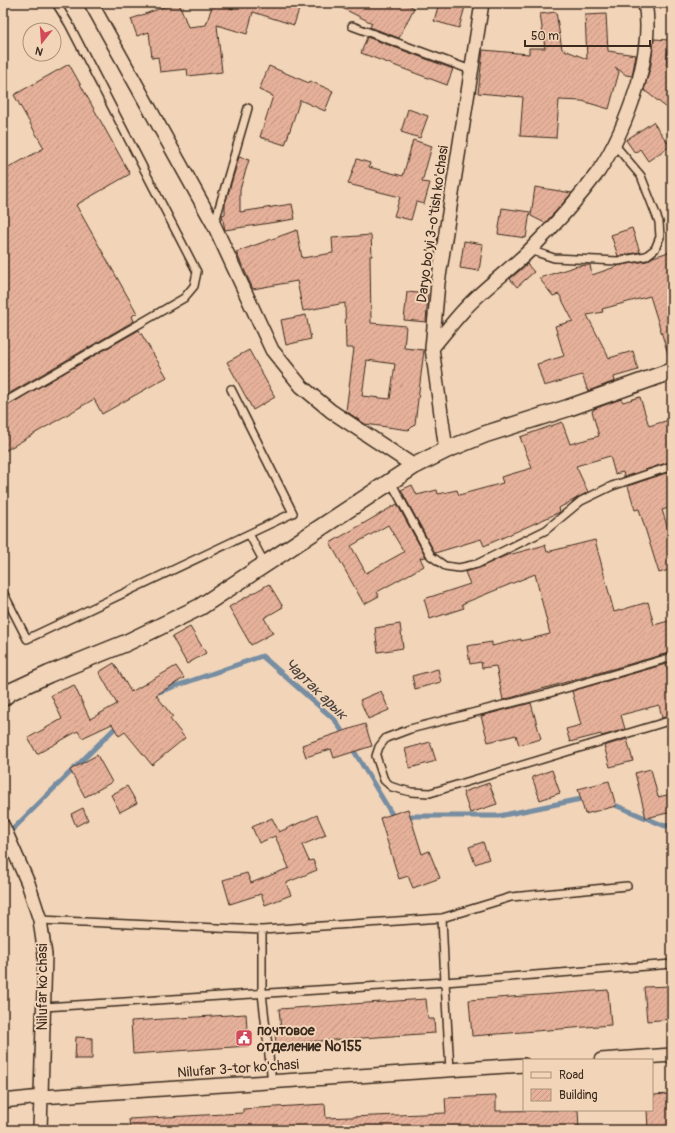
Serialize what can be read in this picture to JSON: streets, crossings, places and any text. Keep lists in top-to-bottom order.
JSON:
{
  "streets": {
    "street": ["Daryo bo'yi 3-o'tish ko'chasi", "Nilufar ko'chasi", "Nilufar 3-tor ko'chasi"]
  },
  "crossings": [
    ["Nilufar ko'chasi", "Nilufar 3-tor ko'chasi"]
  ],
  "water": ["Чартак арык"],
  "places": {
    "public building": ["почтовое отделение №155"]
  },
  "legend": ["Road", "Building"],
  "scale_bar": "50 m",
  "north": "bottom"
}
